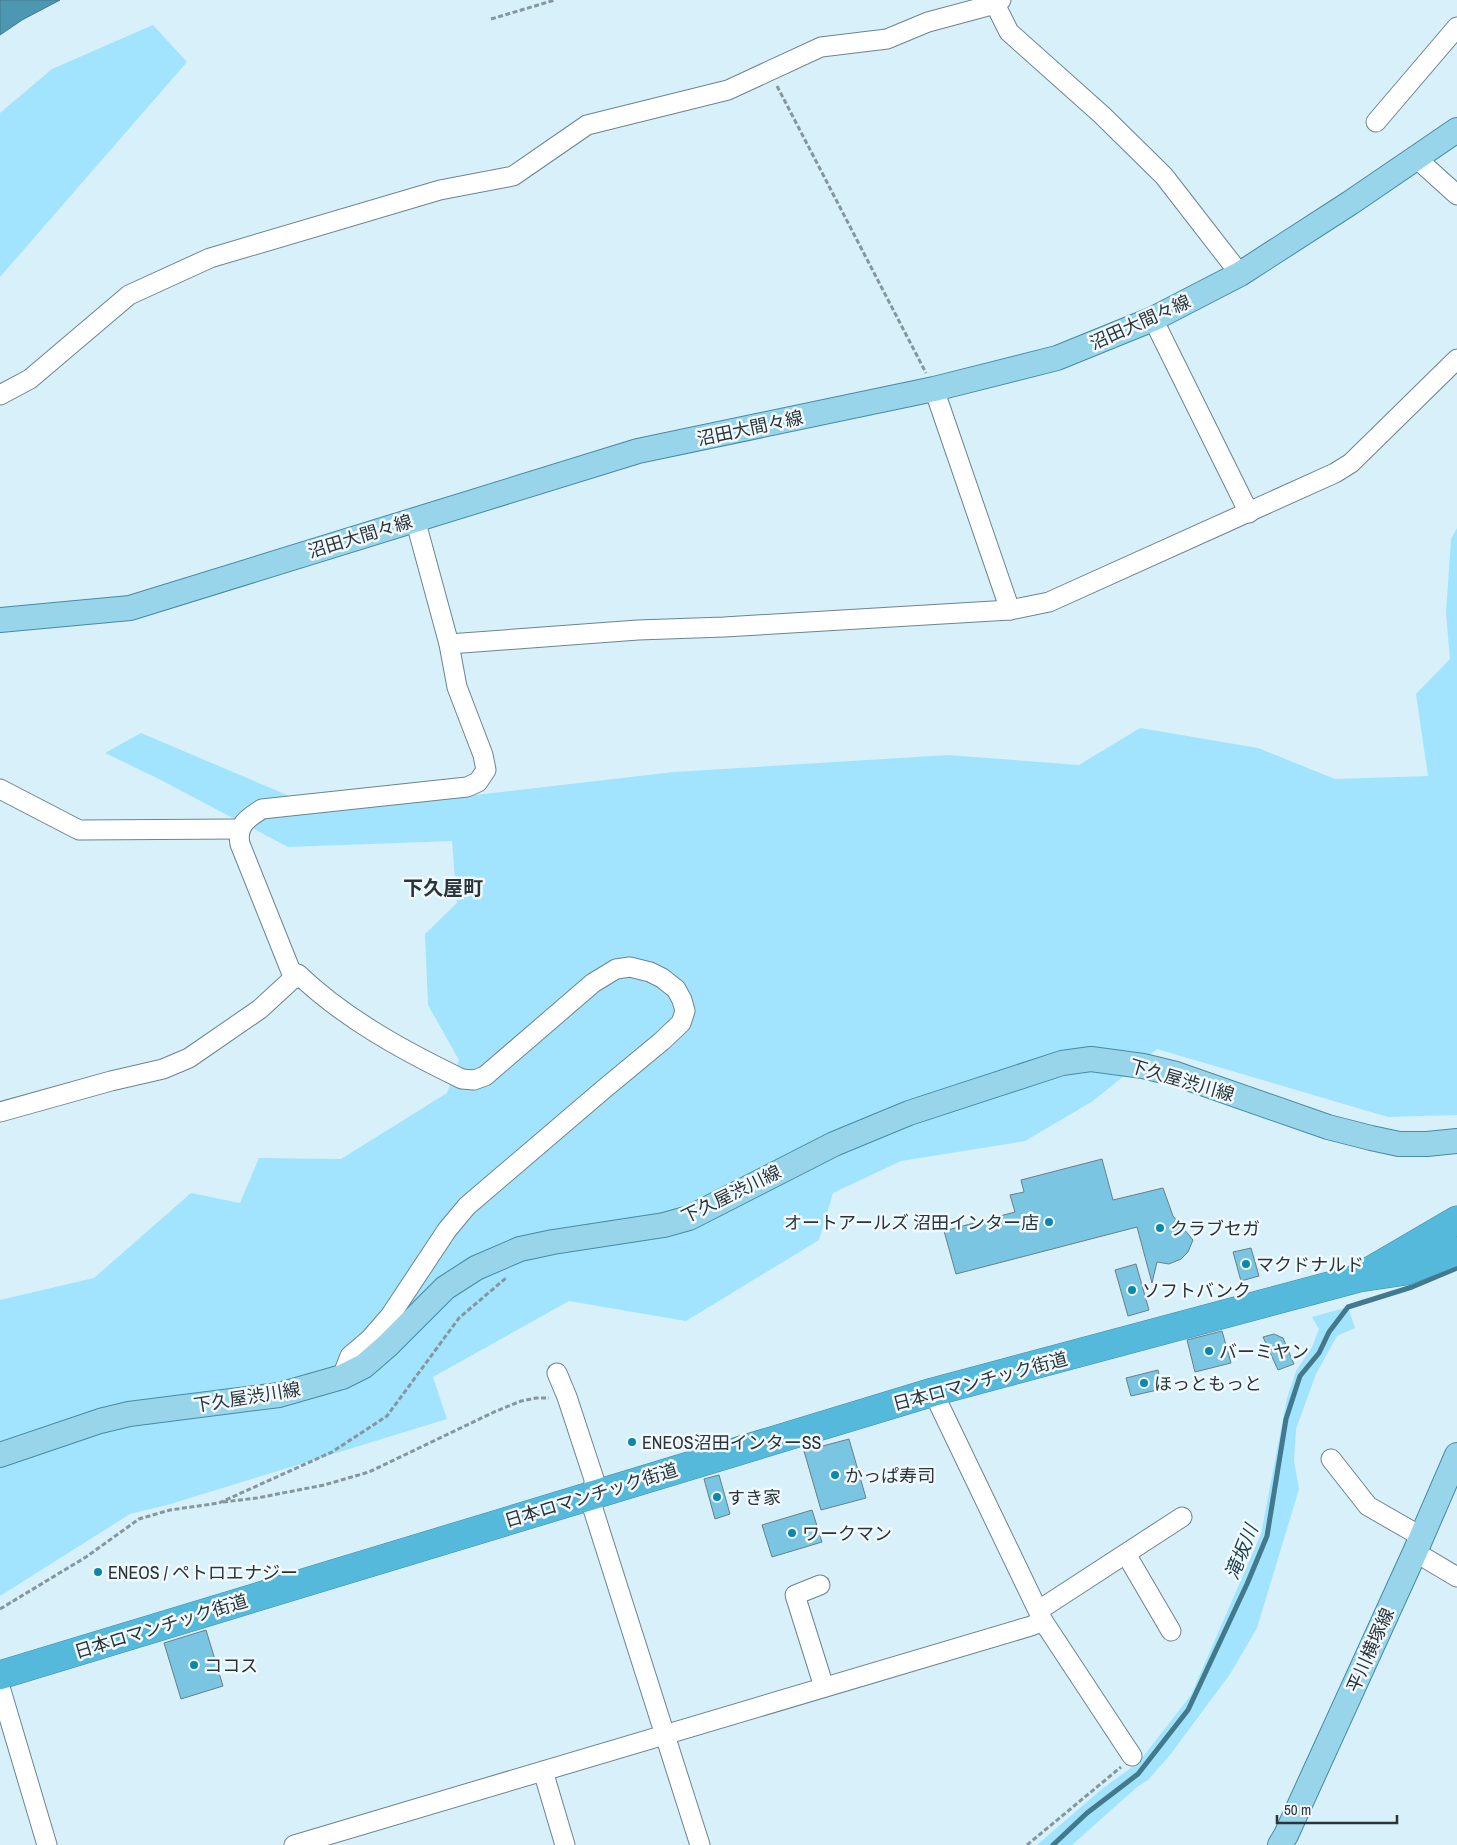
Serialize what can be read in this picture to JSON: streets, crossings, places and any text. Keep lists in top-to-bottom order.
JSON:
{
  "streets": {
    "highway": ["日本ロマンチック街道"],
    "main road": ["沼田大間々線", "下久屋渋川線", "平川横塚線"]
  },
  "districts": ["下久屋町"],
  "water": ["滝坂川"],
  "places": [
    "オートアールズ 沼田インター店",
    "クラブセガ",
    "マクドナルド",
    "ソフトバンク",
    "バーミヤン",
    "ほっともっと",
    "ENEOS沼田インターSS",
    "かっぱ寿司",
    "すき家",
    "ワークマン",
    "ENEOS / ペトロエナジー",
    "ココス"
  ],
  "scale_bar": "50 m"
}
